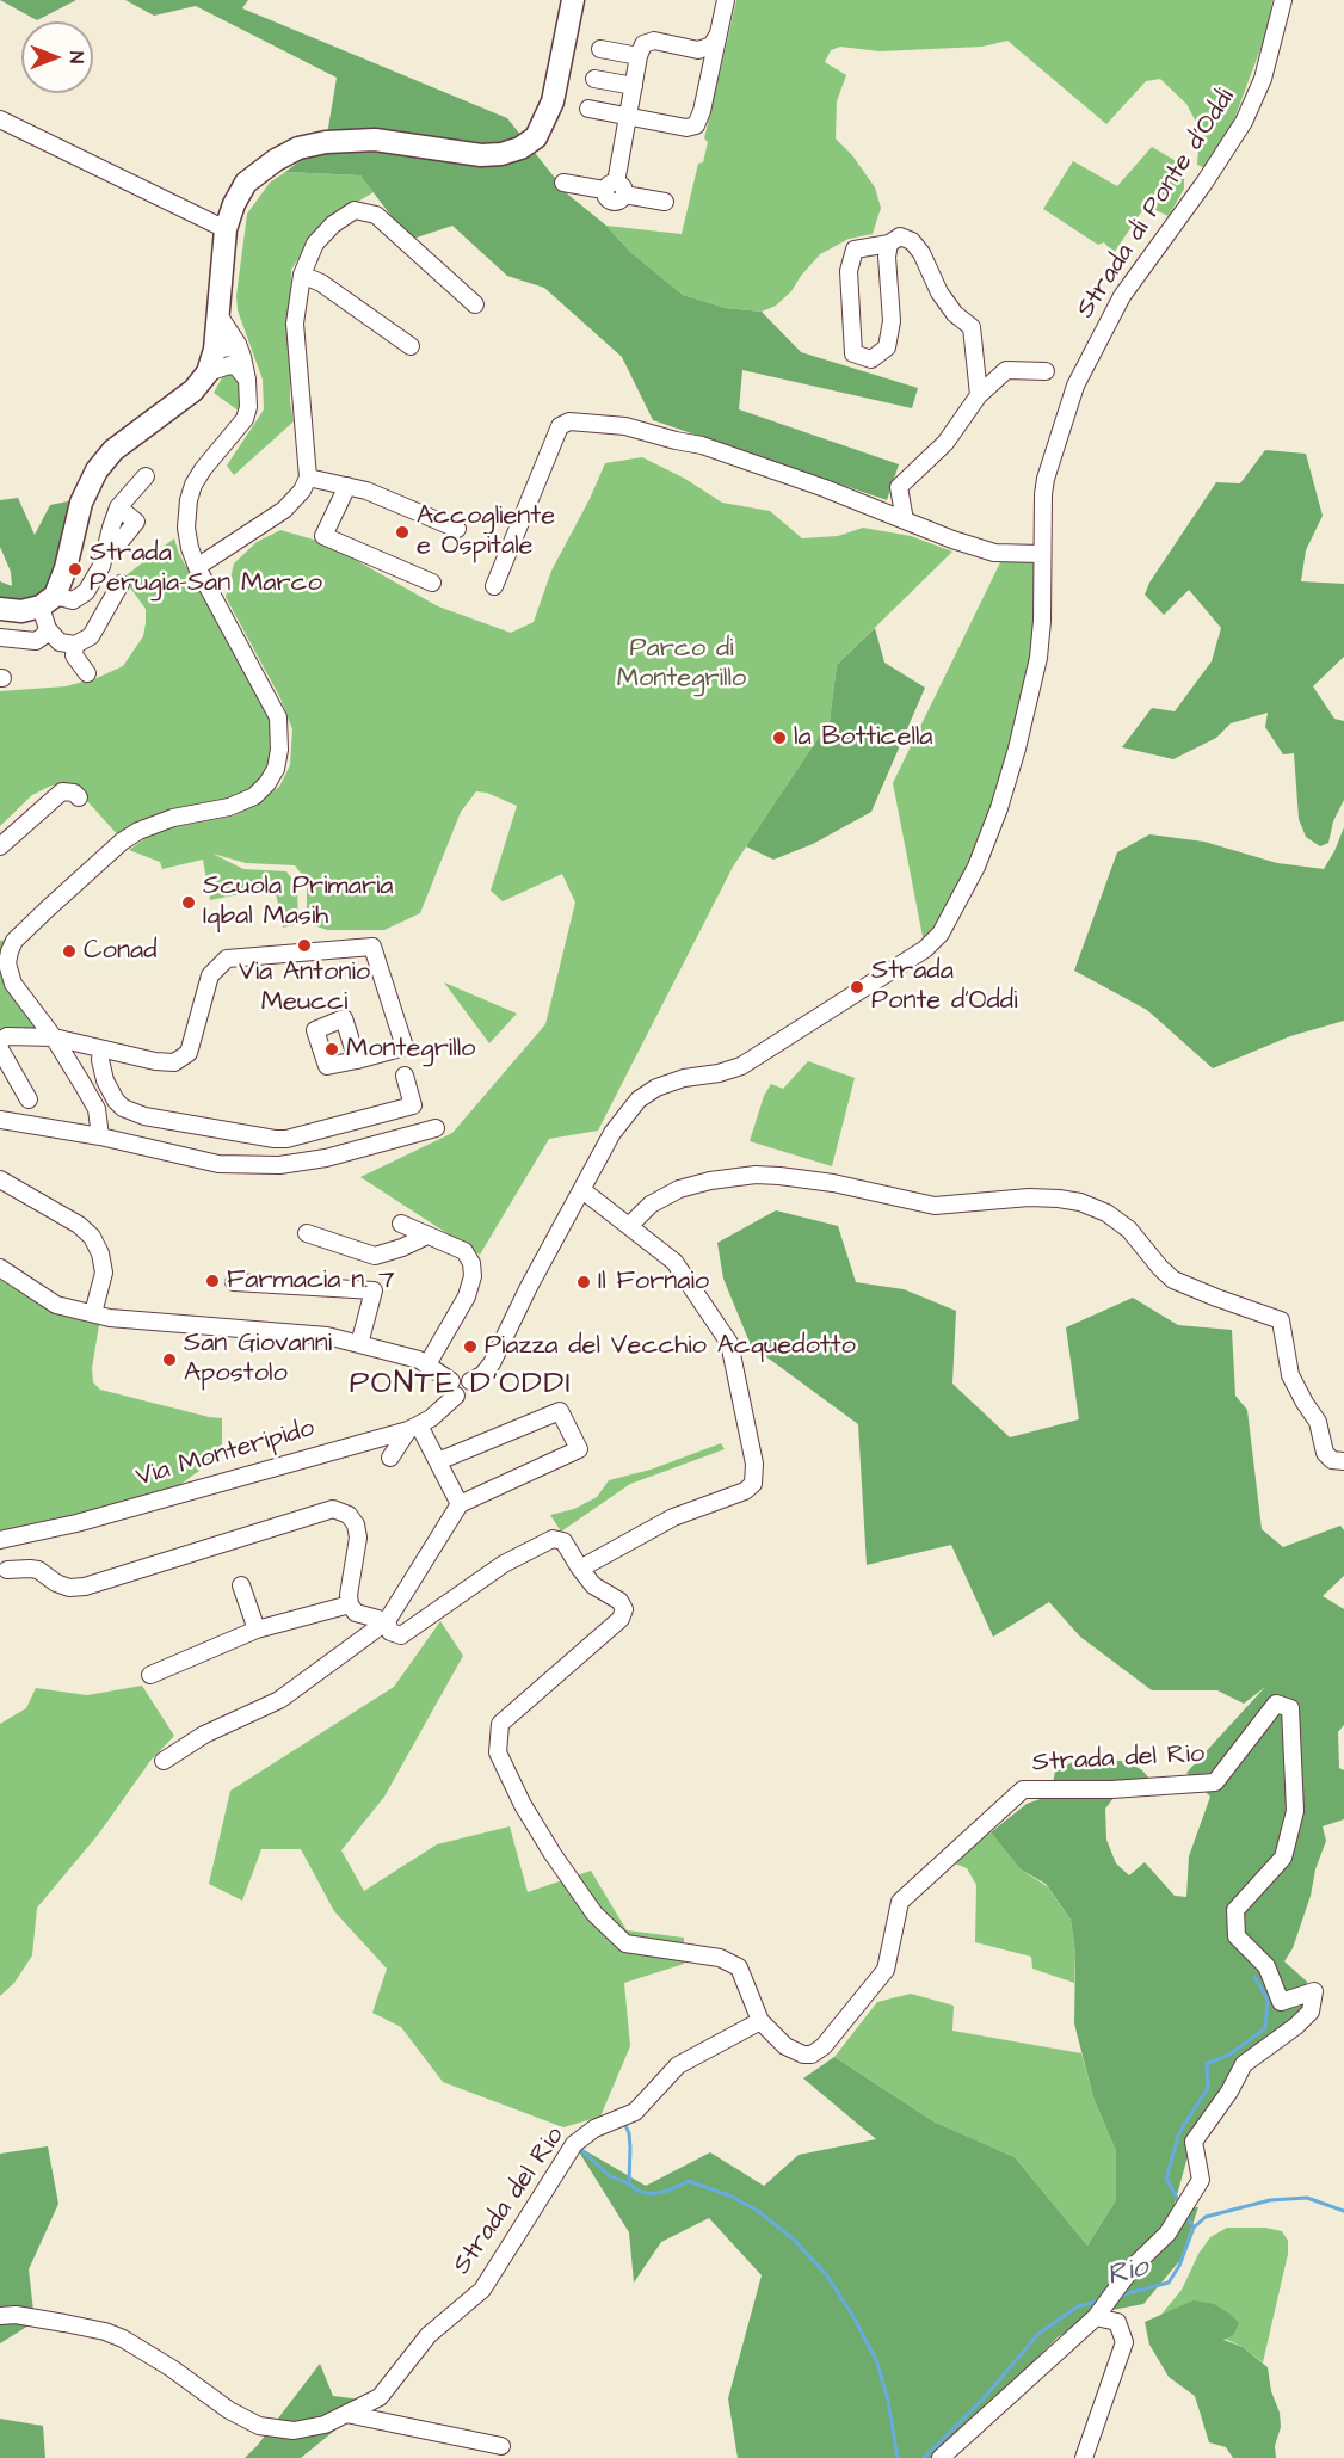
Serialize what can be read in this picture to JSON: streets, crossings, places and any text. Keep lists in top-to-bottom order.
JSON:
{
  "streets": {
    "street": ["Strada di Ponte d'Oddi", "Via Monteripido", "Strada del Rio"]
  },
  "crossings": [
    ["Strada di Ponte d'Oddi", "Via Monteripido"]
  ],
  "districts": ["PONTE D'ODDI"],
  "water": ["Rio"],
  "parks": ["Parco di Montegrillo"],
  "places": [
    "Accogliente e Ospitale",
    "Strada Perugia-San Marco",
    "la Botticella",
    "Scuola Primaria Iqbal Masih",
    "Via Antonio Meucci",
    "Conad",
    "Strada Ponte d'Oddi",
    "Montegrillo",
    "Farmacia n. 7",
    "Il Fornaio",
    "Piazza del Vecchio Acquedotto",
    "San Giovanni Apostolo"
  ],
  "north": "right"
}
